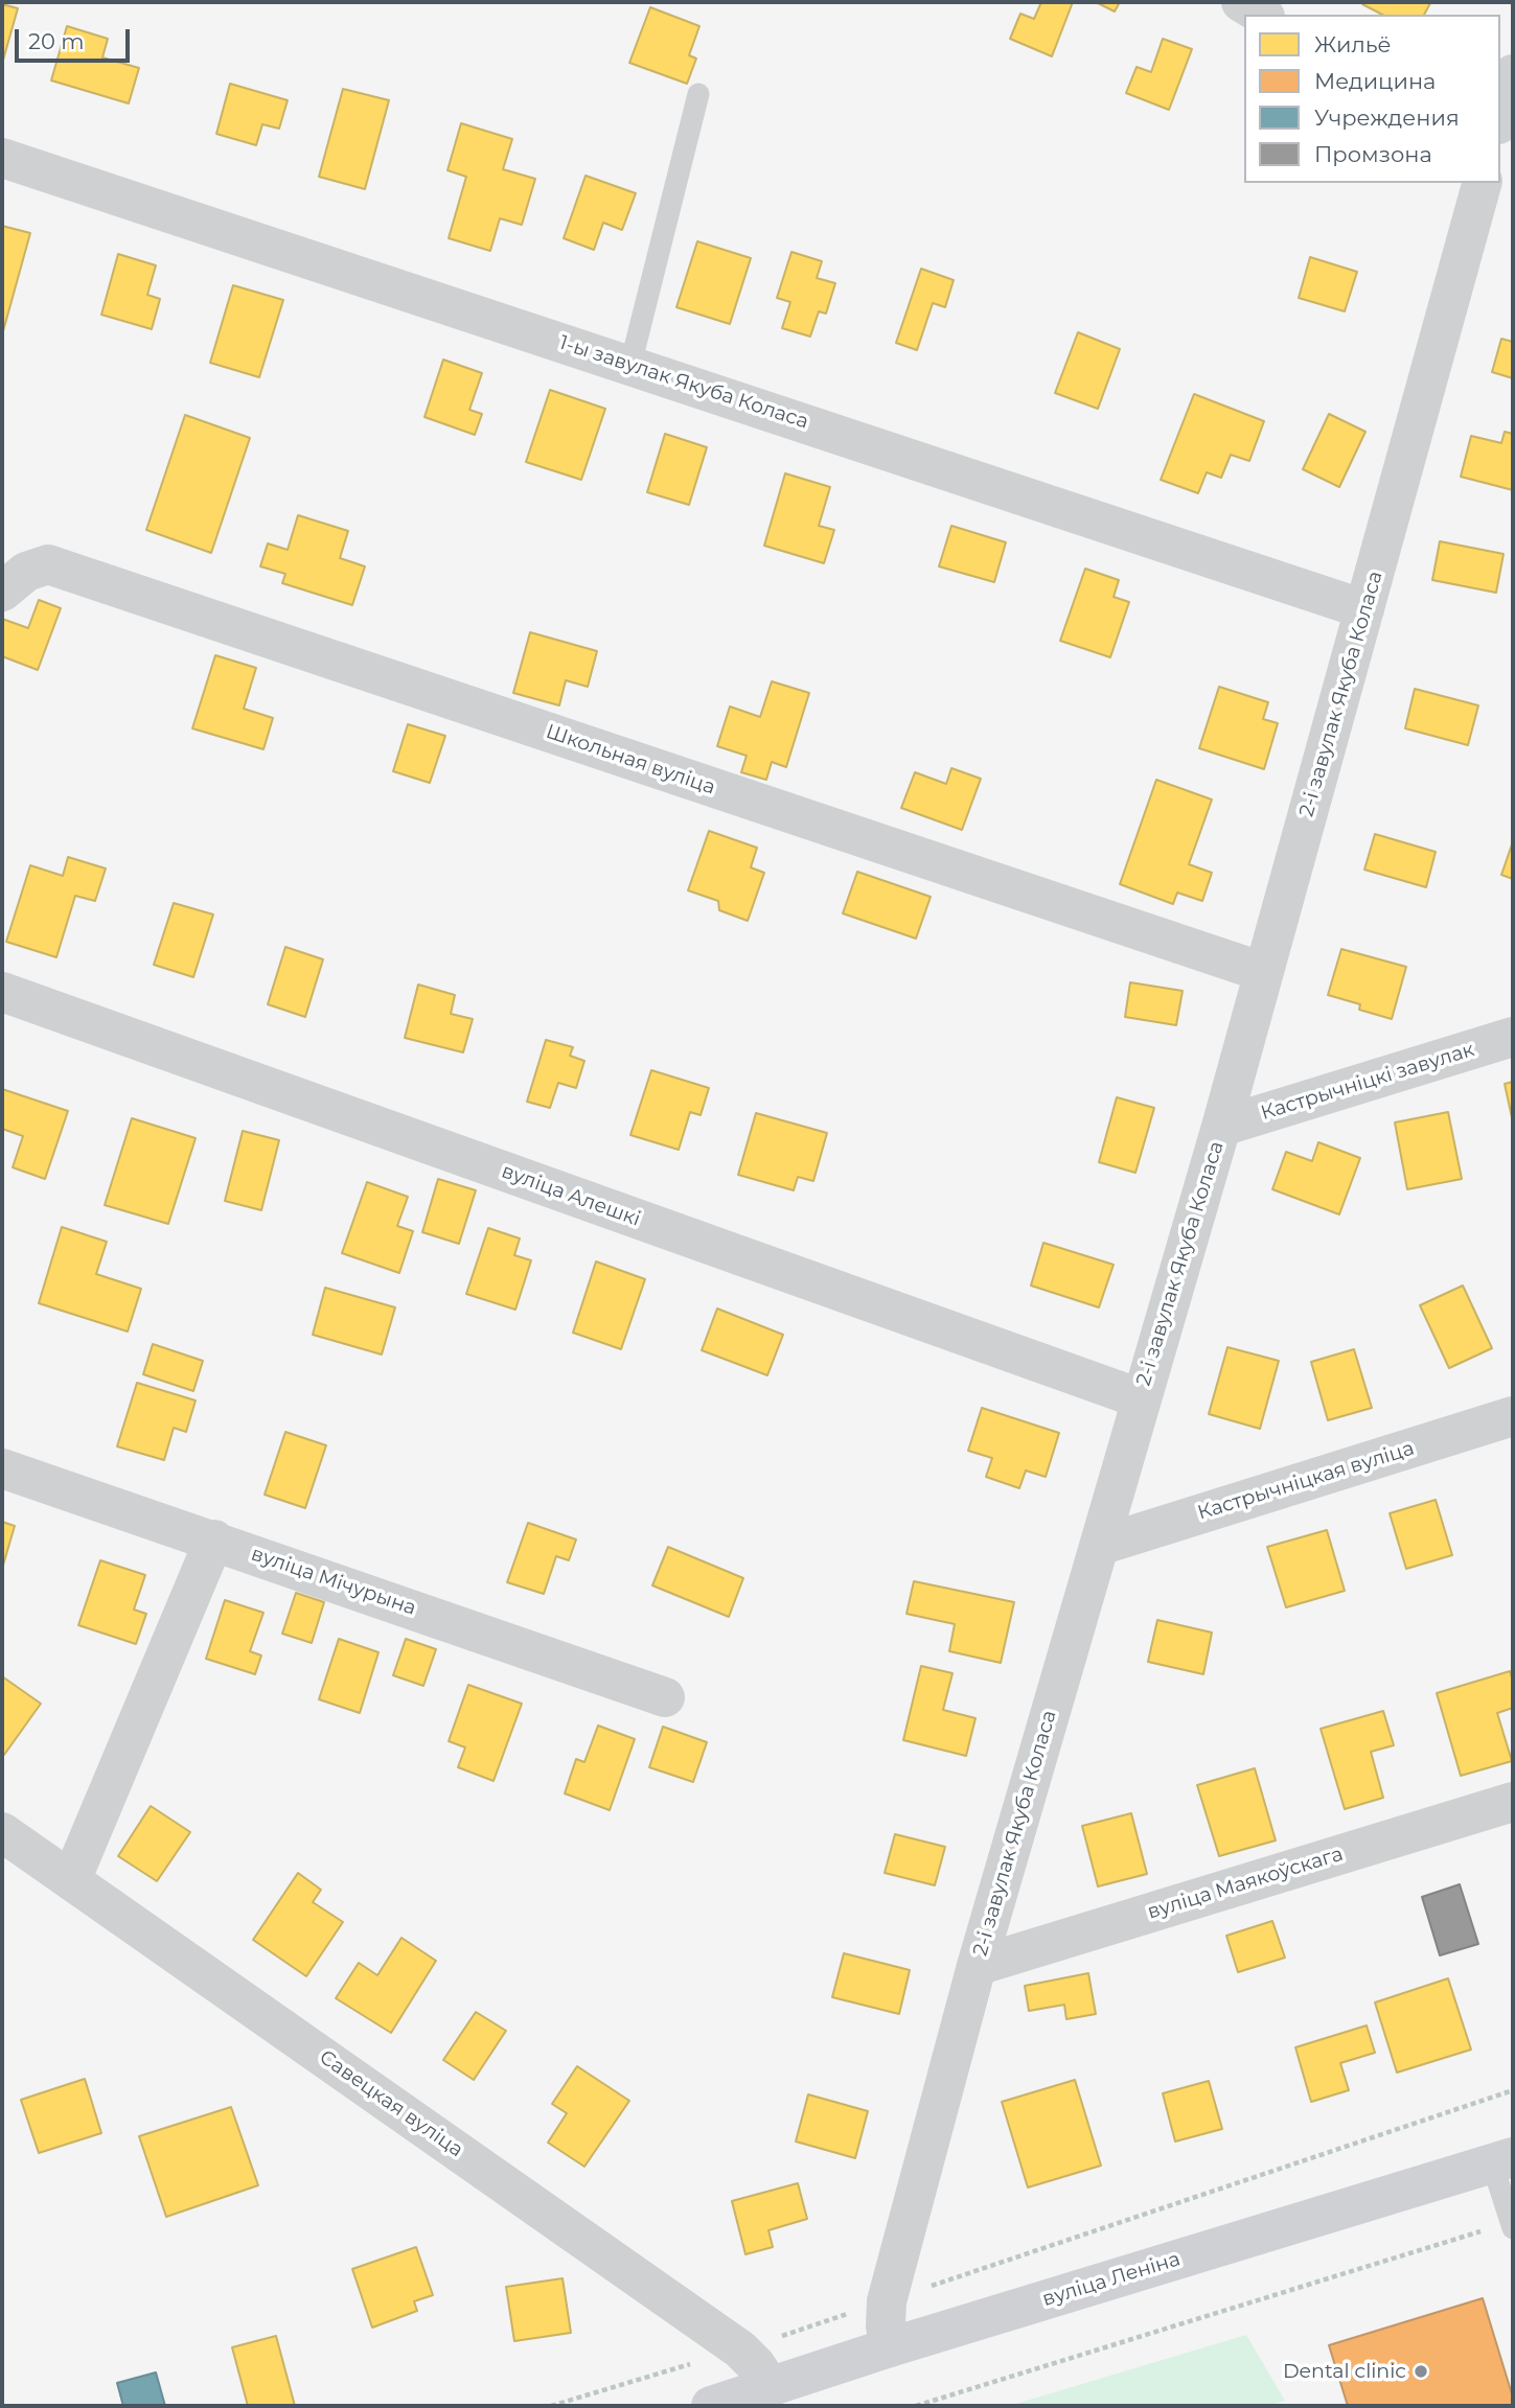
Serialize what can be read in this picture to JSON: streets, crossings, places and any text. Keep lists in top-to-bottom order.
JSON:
{
  "streets": {
    "main road": ["вуліца Леніна"],
    "street": [
      "1-ы завулак Якуба Коласа",
      "2-і завулак Якуба Коласа",
      "Школьная вуліца",
      "Кастрычніцкі завулак",
      "вуліца Алешкі",
      "Кастрычніцкая вуліца",
      "вуліца Мічурына",
      "вуліца Маякоўскага",
      "Савецкая вуліца"
    ]
  },
  "crossings": [
    ["1-ы завулак Якуба Коласа", "2-і завулак Якуба Коласа"],
    ["2-і завулак Якуба Коласа", "Школьная вуліца"],
    ["2-і завулак Якуба Коласа", "Кастрычніцкі завулак"],
    ["2-і завулак Якуба Коласа", "вуліца Алешкі"],
    ["2-і завулак Якуба Коласа", "Кастрычніцкая вуліца"],
    ["2-і завулак Якуба Коласа", "вуліца Маякоўскага"],
    ["2-і завулак Якуба Коласа", "вуліца Леніна"],
    ["Савецкая вуліца", "вуліца Леніна"]
  ],
  "places": ["Dental clinic"],
  "legend": [
    "Жильё",
    "Медицина",
    "Учреждения",
    "Промзона"
  ],
  "scale_bar": "20 m"
}
